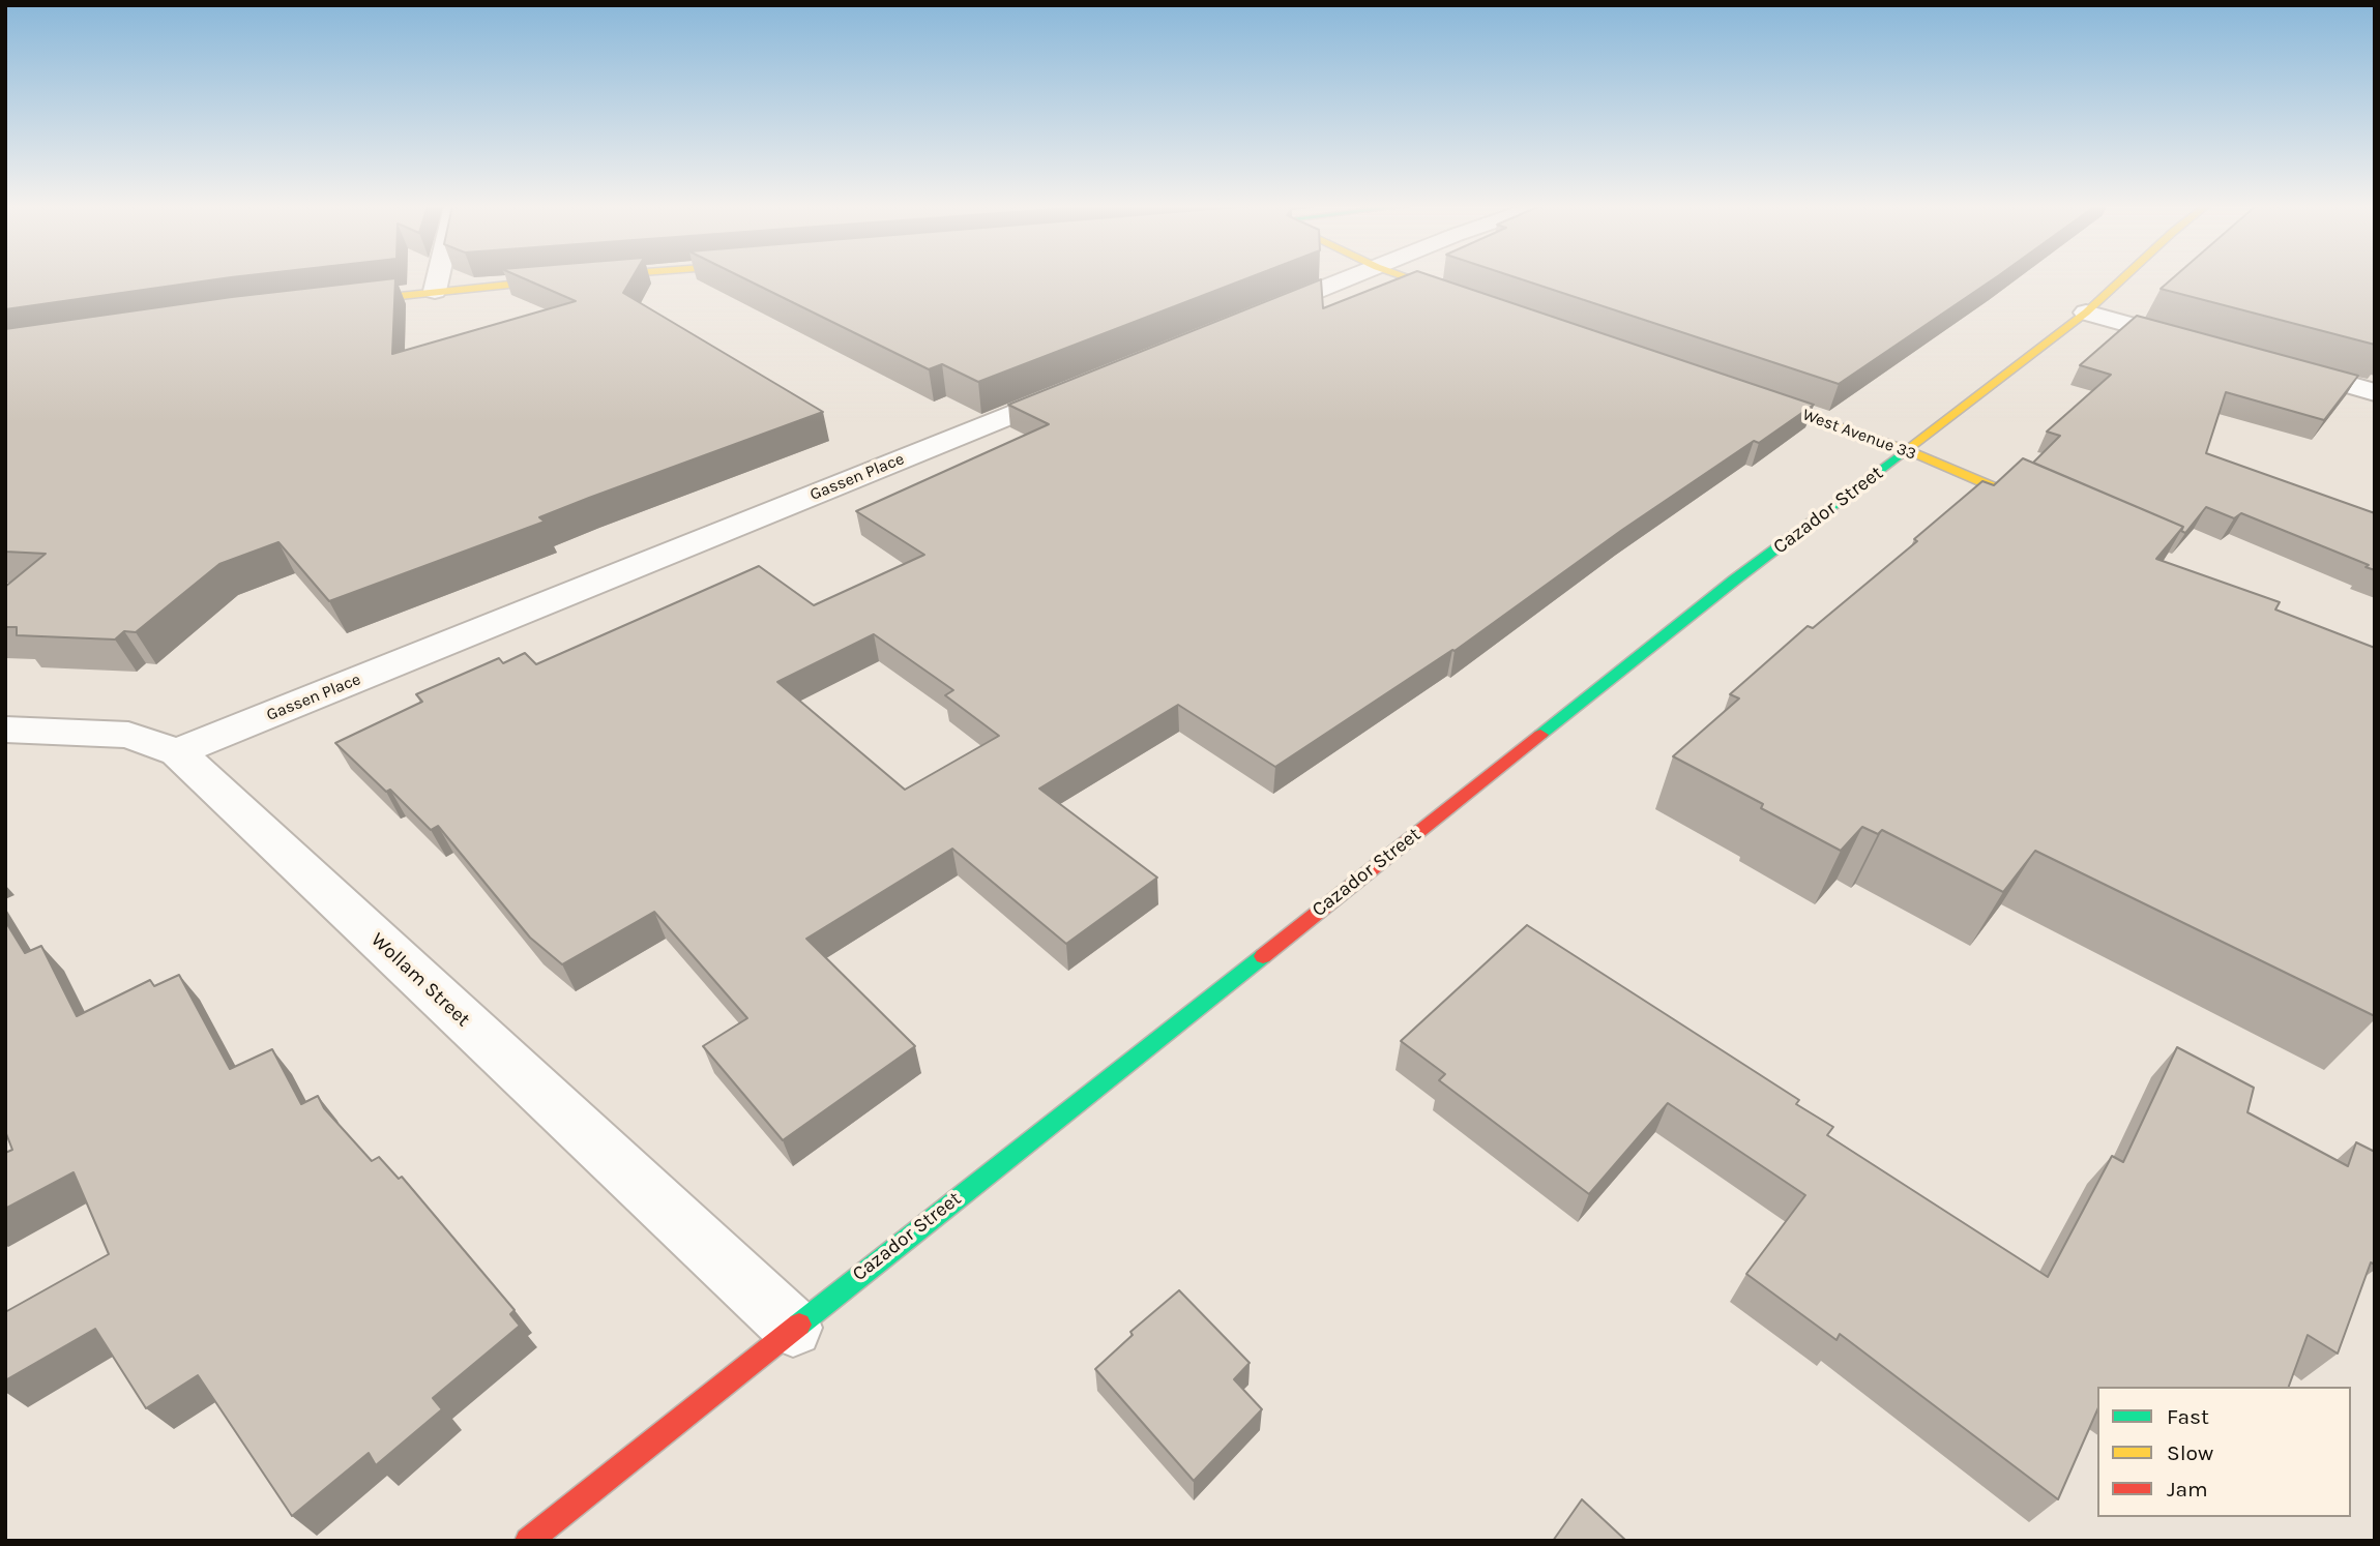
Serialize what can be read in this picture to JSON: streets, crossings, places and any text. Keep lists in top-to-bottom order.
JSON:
{
  "streets": {
    "street": [
      "West Avenue 33",
      "Gassen Place",
      "Cazador Street",
      "Wollam Street"
    ]
  },
  "crossings": [
    ["West Avenue 33", "Cazador Street"],
    ["Gassen Place", "Wollam Street"],
    ["Cazador Street", "Wollam Street"]
  ],
  "legend": ["Fast", "Slow", "Jam"]
}
